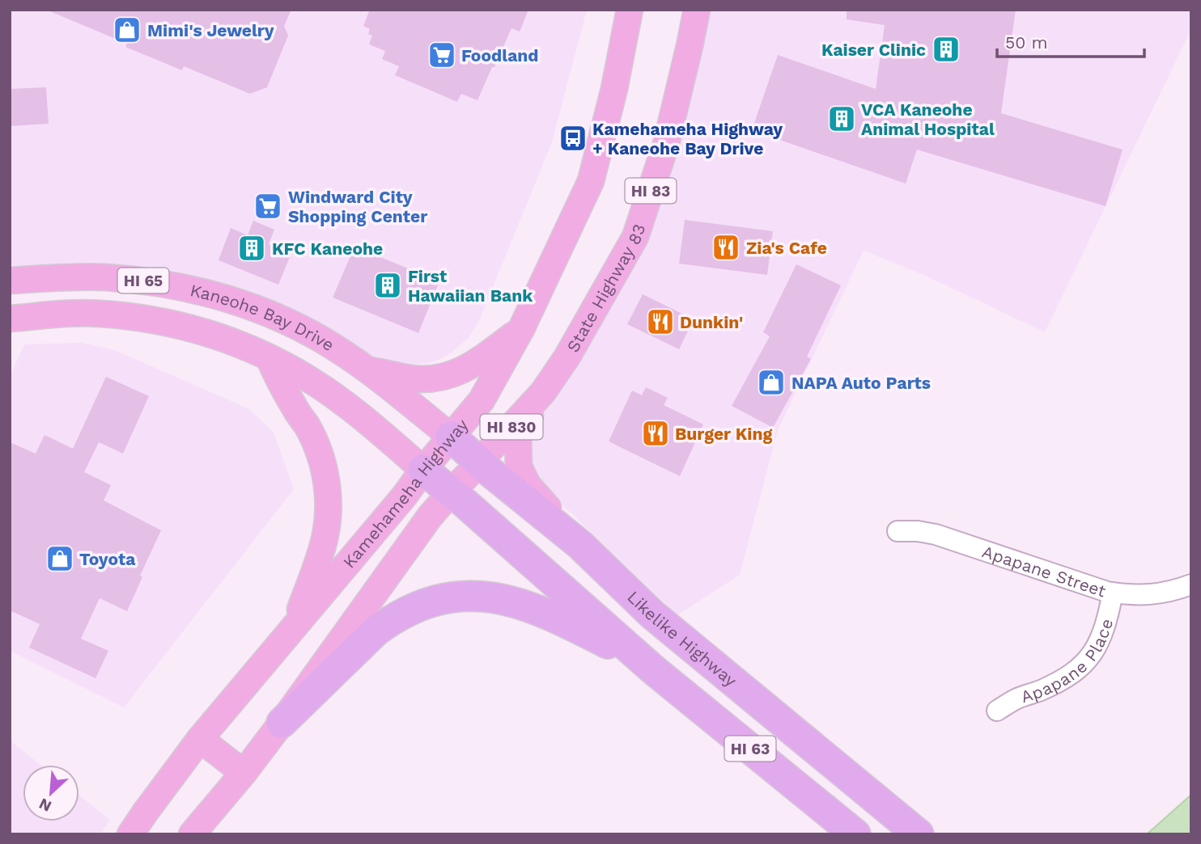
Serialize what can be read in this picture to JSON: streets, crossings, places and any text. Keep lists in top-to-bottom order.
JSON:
{
  "streets": {
    "highway": ["Likelike Highway", "HI 63"],
    "main road": [
      "HI 83",
      "HI 65",
      "State Highway 83",
      "Kaneohe Bay Drive",
      "HI 830",
      "Kamehameha Highway"
    ],
    "street": ["Apapane Street", "Apapane Place"]
  },
  "crossings": [
    ["HI 83", "State Highway 83"],
    ["HI 83", "Likelike Highway"],
    ["State Highway 83", "Kamehameha Highway"],
    ["State Highway 83", "Likelike Highway"],
    ["State Highway 83", "HI 63"],
    ["Kaneohe Bay Drive", "Kamehameha Highway"],
    ["Kaneohe Bay Drive", "Likelike Highway"],
    ["Kaneohe Bay Drive", "HI 63"],
    ["Kamehameha Highway", "Likelike Highway"],
    ["Kamehameha Highway", "HI 63"],
    ["Apapane Street", "Apapane Place"]
  ],
  "places": {
    "shop": ["Mimi's Jewelry", "NAPA Auto Parts", "Toyota"],
    "building": [
      "Kaiser Clinic",
      "VCA Kaneohe Animal Hospital",
      "KFC Kaneohe",
      "First Hawaiian Bank"
    ],
    "supermarket": ["Foodland", "Windward City Shopping Center"],
    "bus stop": ["Kamehameha Highway + Kaneohe Bay Drive"],
    "restaurant": ["Zia's Cafe", "Dunkin'", "Burger King"]
  },
  "scale_bar": "50 m",
  "north": "bottom left"
}
